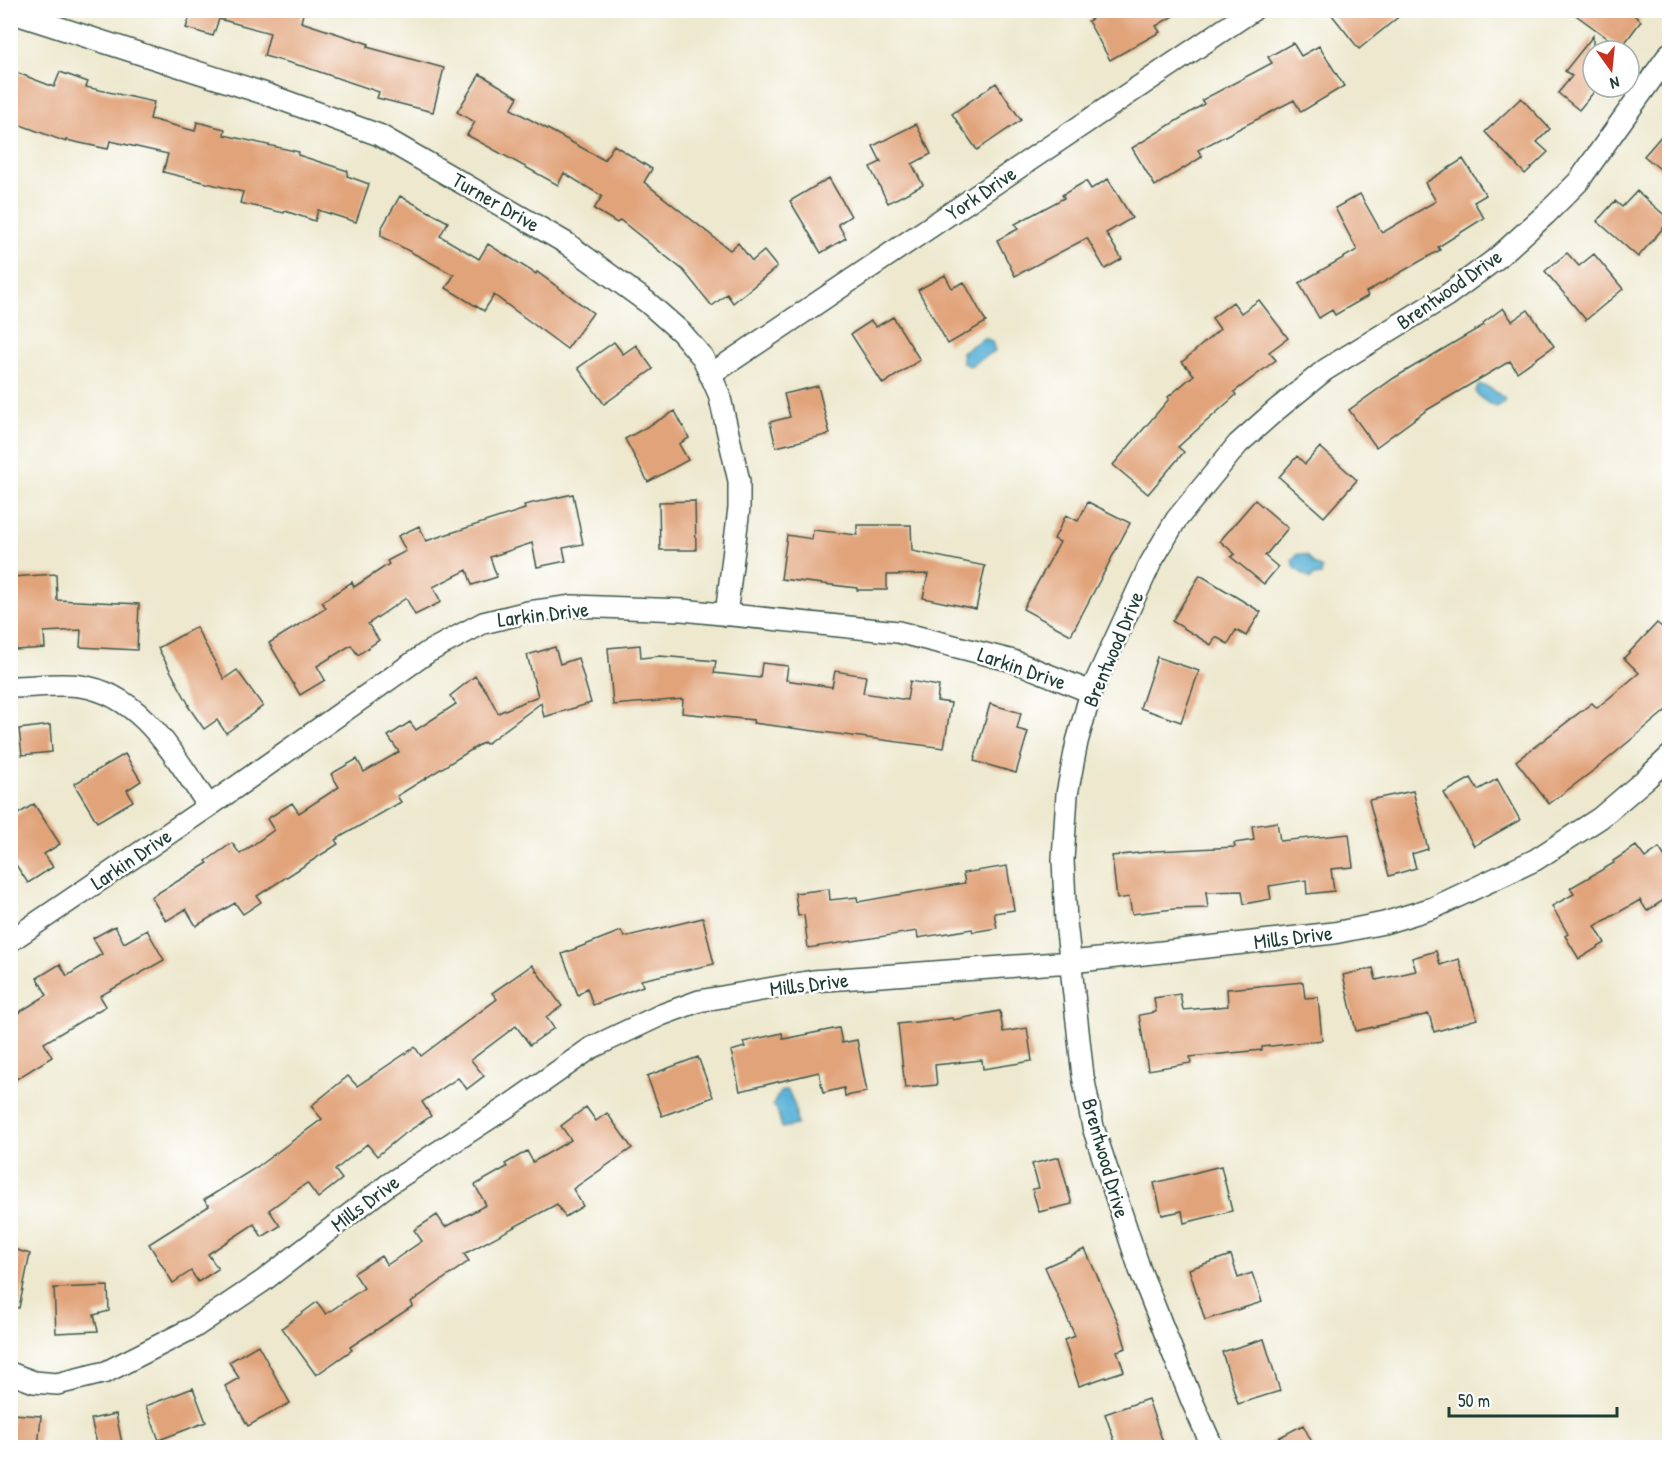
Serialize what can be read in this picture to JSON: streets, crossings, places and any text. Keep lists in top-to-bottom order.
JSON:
{
  "streets": {
    "street": [
      "York Drive",
      "Turner Drive",
      "Brentwood Drive",
      "Larkin Drive",
      "Mills Drive"
    ]
  },
  "crossings": [
    ["York Drive", "Turner Drive"],
    ["Turner Drive", "Larkin Drive"],
    ["Brentwood Drive", "Larkin Drive"],
    ["Brentwood Drive", "Mills Drive"]
  ],
  "scale_bar": "50 m",
  "north": "bottom"
}
